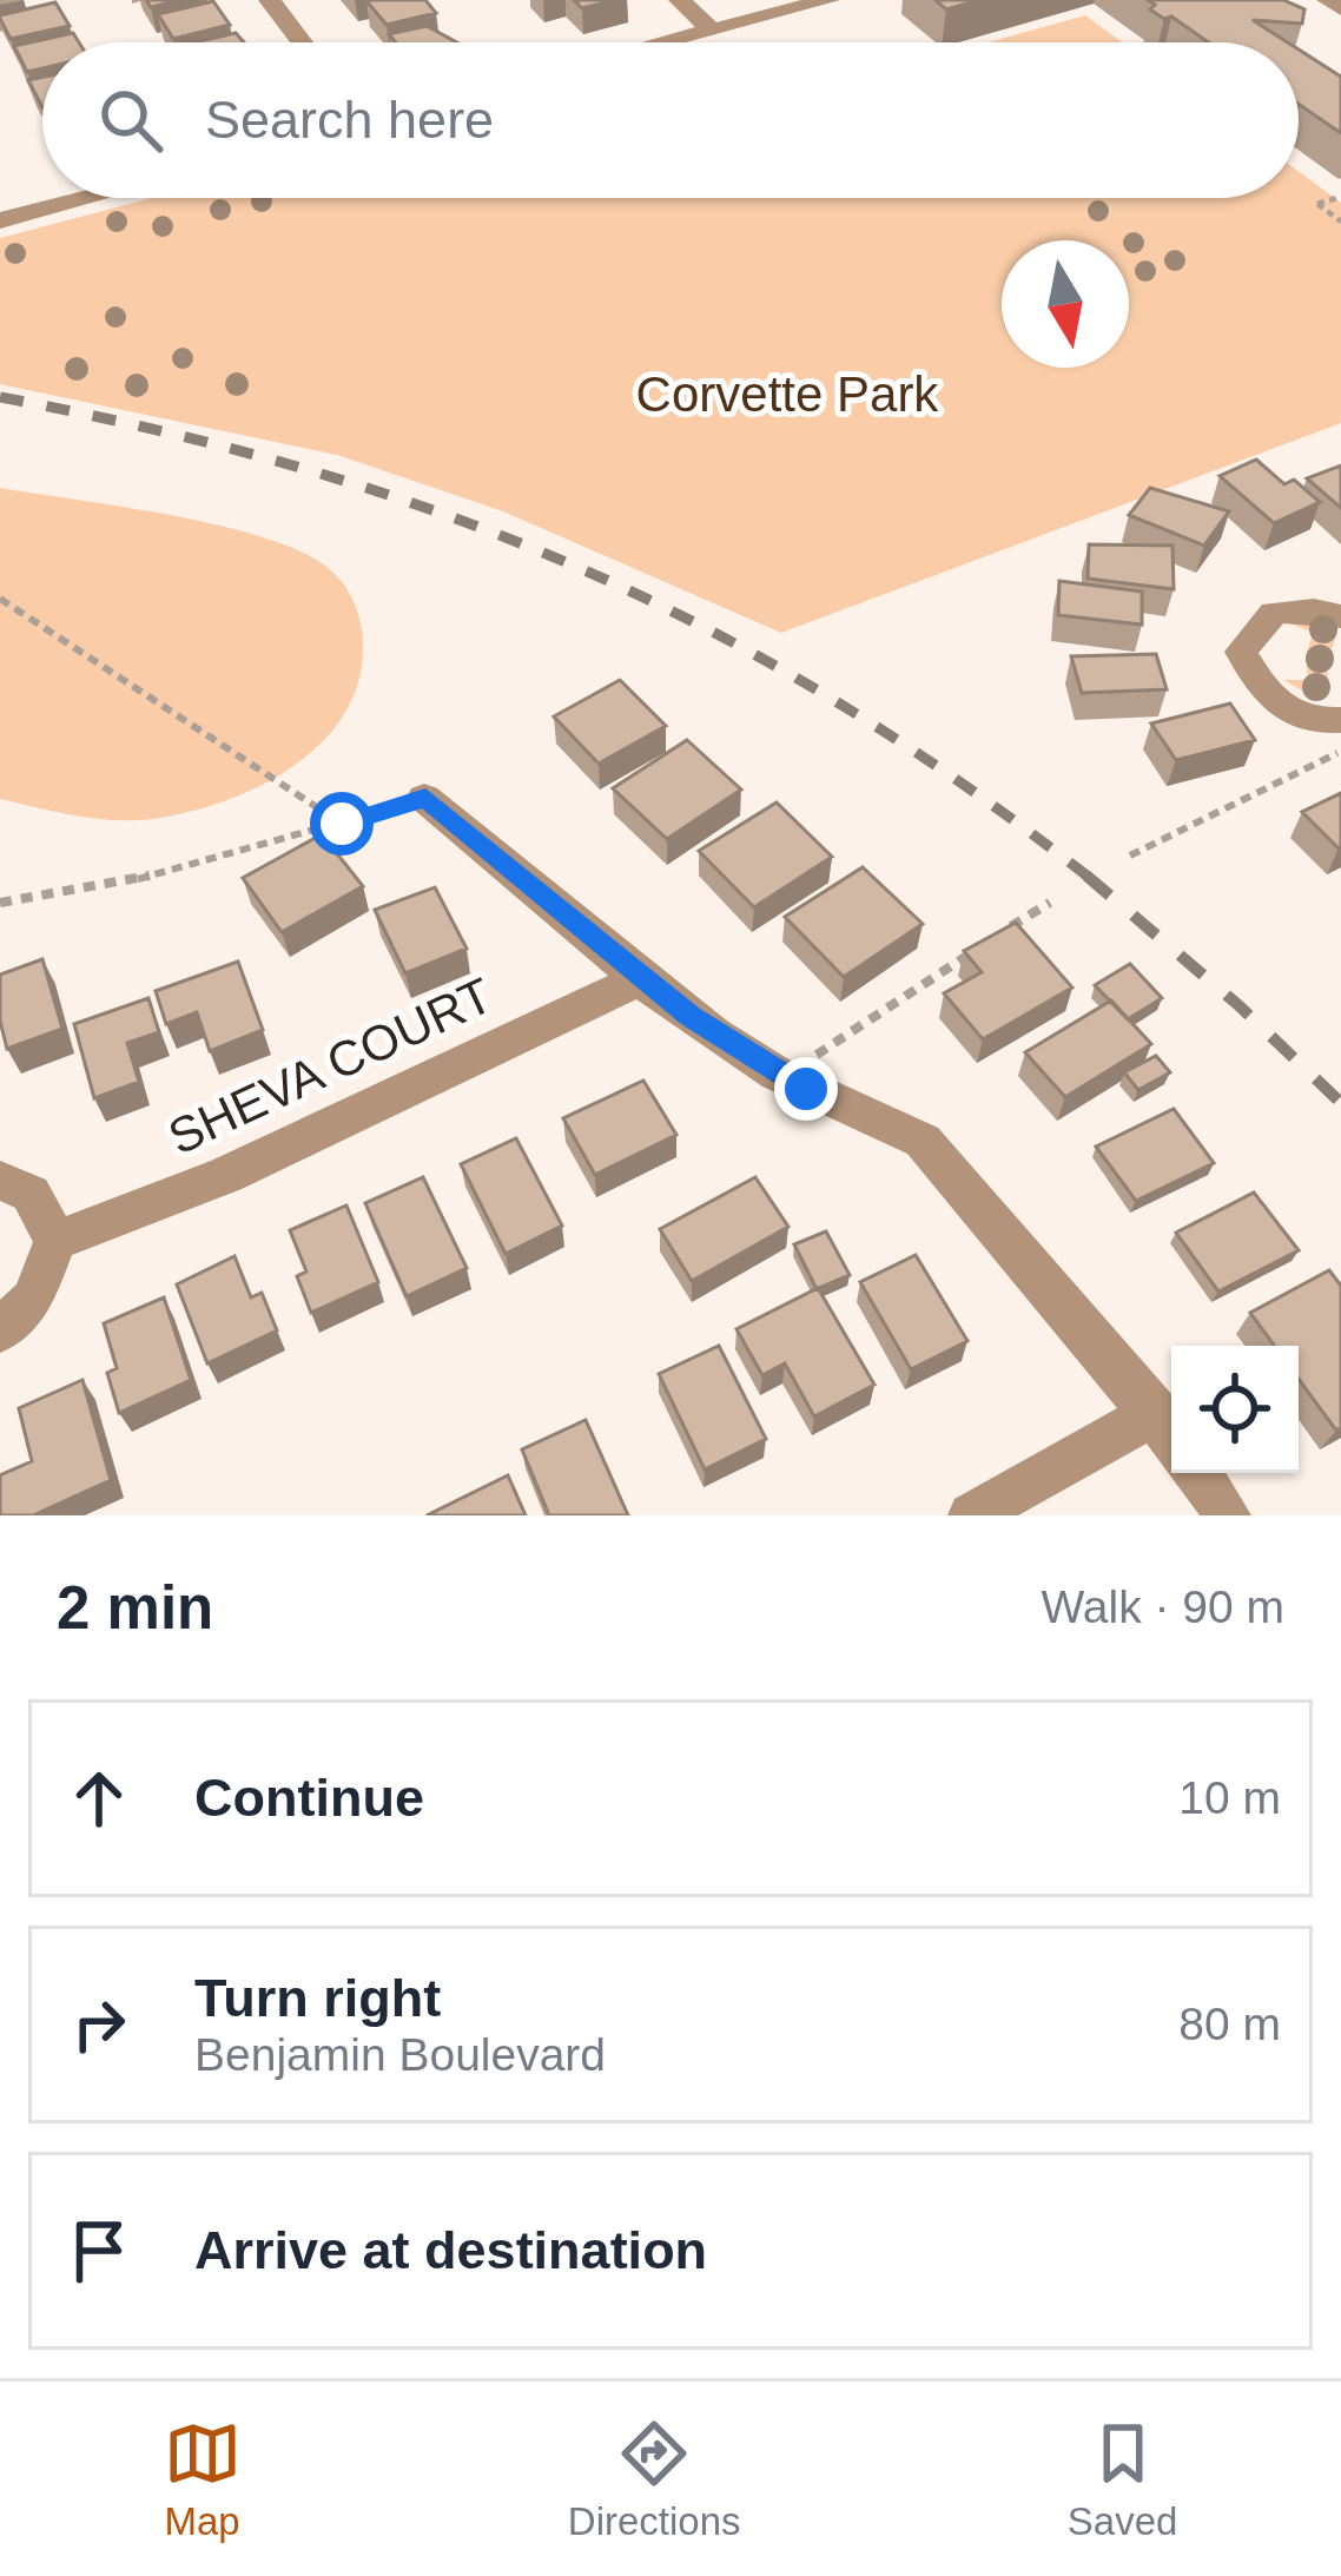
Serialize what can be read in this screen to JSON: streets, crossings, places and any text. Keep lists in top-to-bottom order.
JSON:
{
  "streets": {
    "street": ["SHEVA COURT"]
  },
  "parks": ["Corvette Park"],
  "north": "bottom",
  "page": {
    "search": "Search here",
    "heading": ["2 min", "Walk · 90 m"],
    "list": [
      ["Continue", "10 m"],
      ["Turn right", "Benjamin Boulevard", "80 m"],
      "Arrive at destination"
    ],
    "nav": ["Map", "Directions", "Saved"]
  }
}
